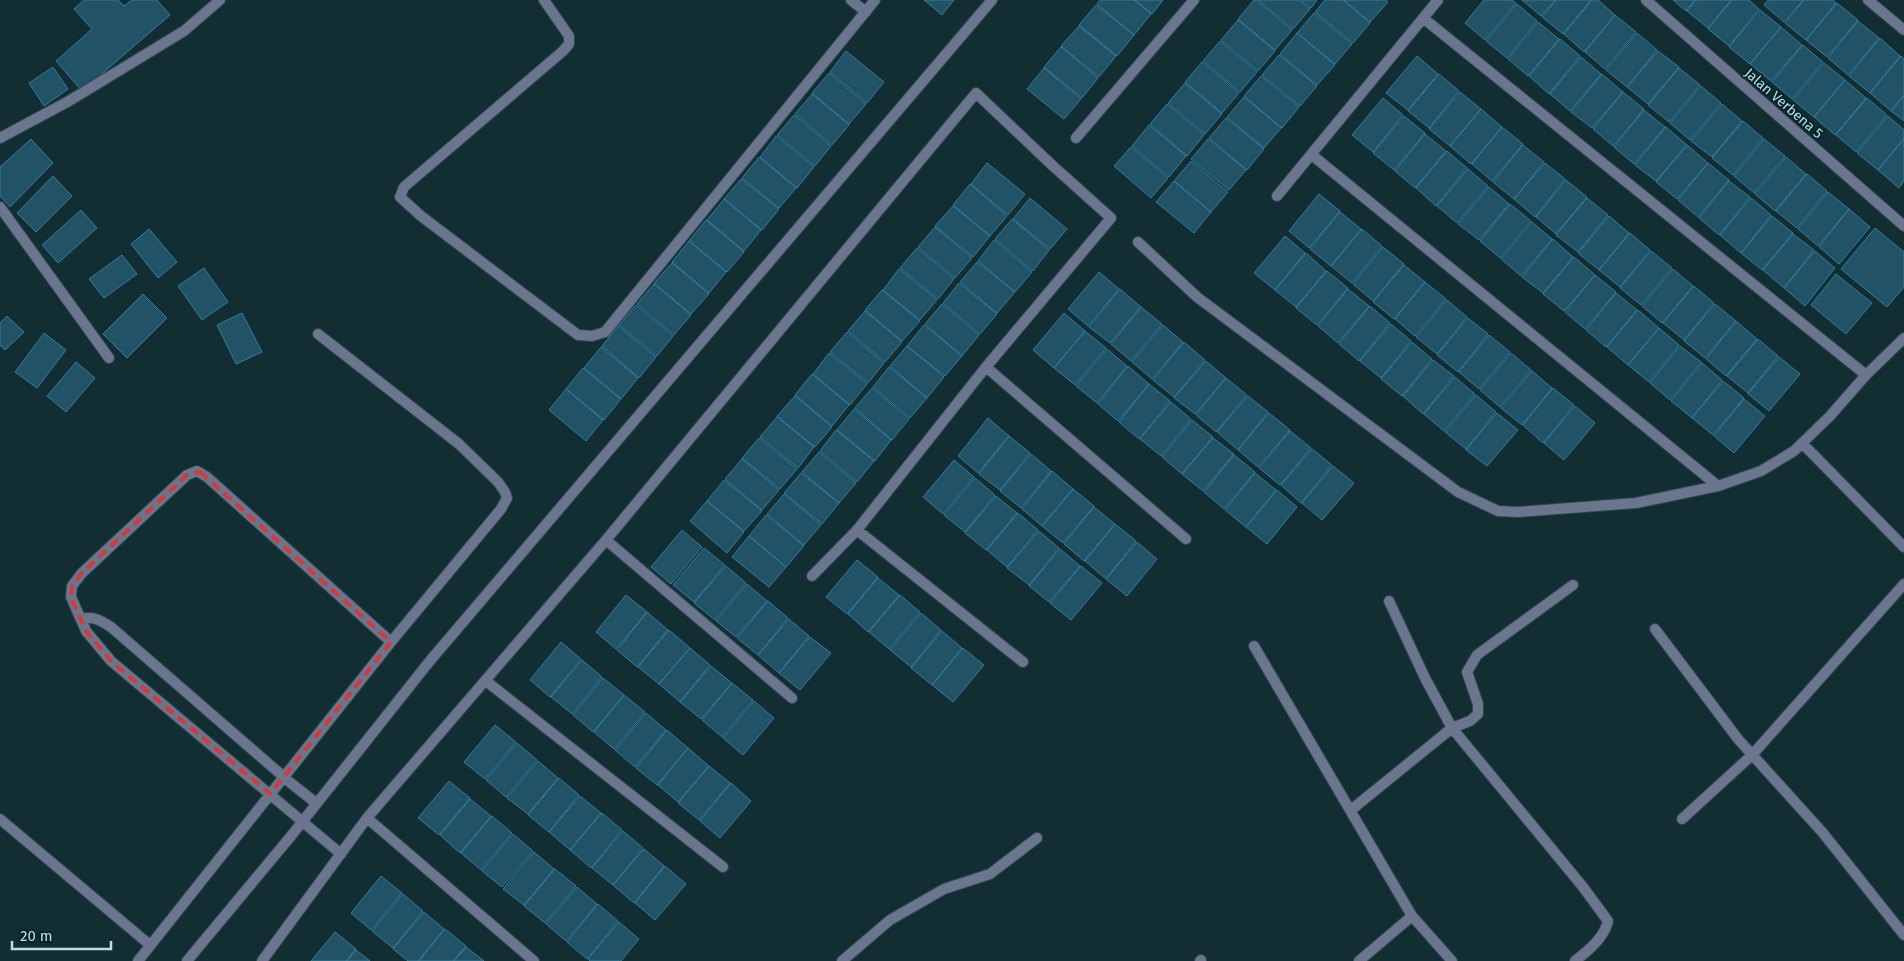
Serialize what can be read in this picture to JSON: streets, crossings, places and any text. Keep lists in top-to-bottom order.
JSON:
{
  "streets": {
    "street": ["Jalan Verbena 5"]
  },
  "scale_bar": "20 m"
}
